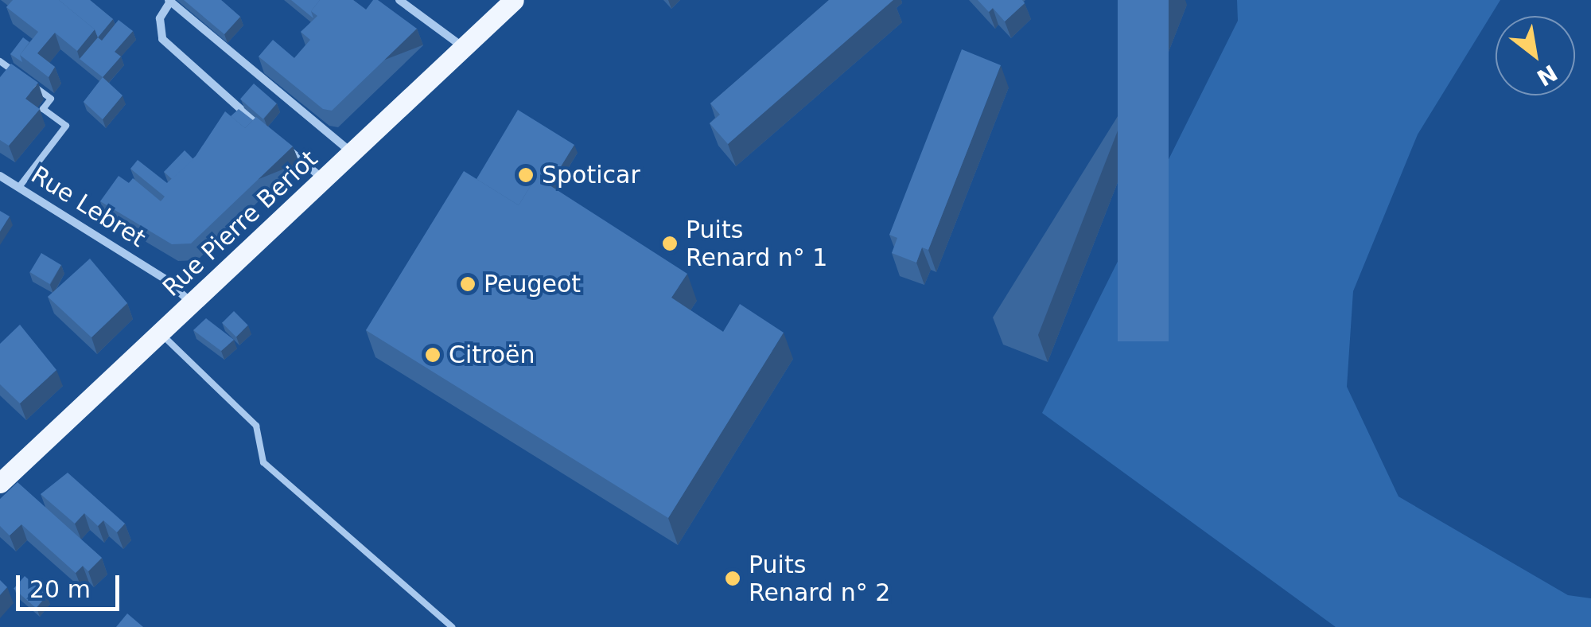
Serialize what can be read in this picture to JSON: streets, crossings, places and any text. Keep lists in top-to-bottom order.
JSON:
{
  "streets": {
    "main road": ["Rue Pierre Beriot"],
    "street": ["Rue Lebret"]
  },
  "crossings": [
    ["Rue Lebret", "Rue Pierre Beriot"]
  ],
  "places": [
    "Spoticar",
    "Puits Renard n° 1",
    "Peugeot",
    "Citroën",
    "Puits Renard n° 2"
  ],
  "scale_bar": "20 m",
  "north": "bottom right"
}
